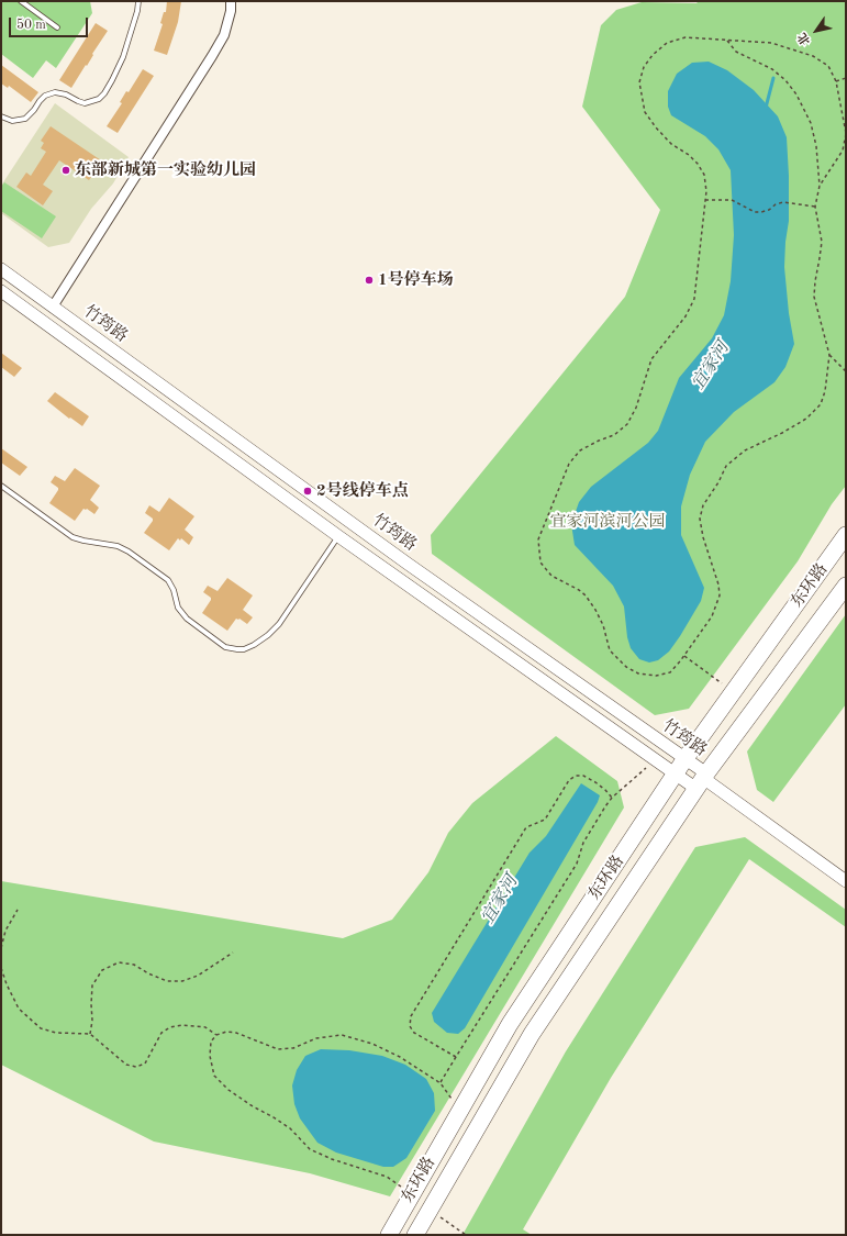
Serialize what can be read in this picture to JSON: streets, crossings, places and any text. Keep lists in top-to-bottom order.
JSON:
{
  "streets": {
    "highway": ["东环路"],
    "main road": ["竹筠路"]
  },
  "crossings": [
    ["竹筠路", "东环路"]
  ],
  "water": ["宜家河"],
  "parks": ["宜家河滨河公园"],
  "places": ["东部新城第一实验幼儿园", "1号停车场", "2号线停车点"],
  "scale_bar": "50 m",
  "north": "bottom left"
}
